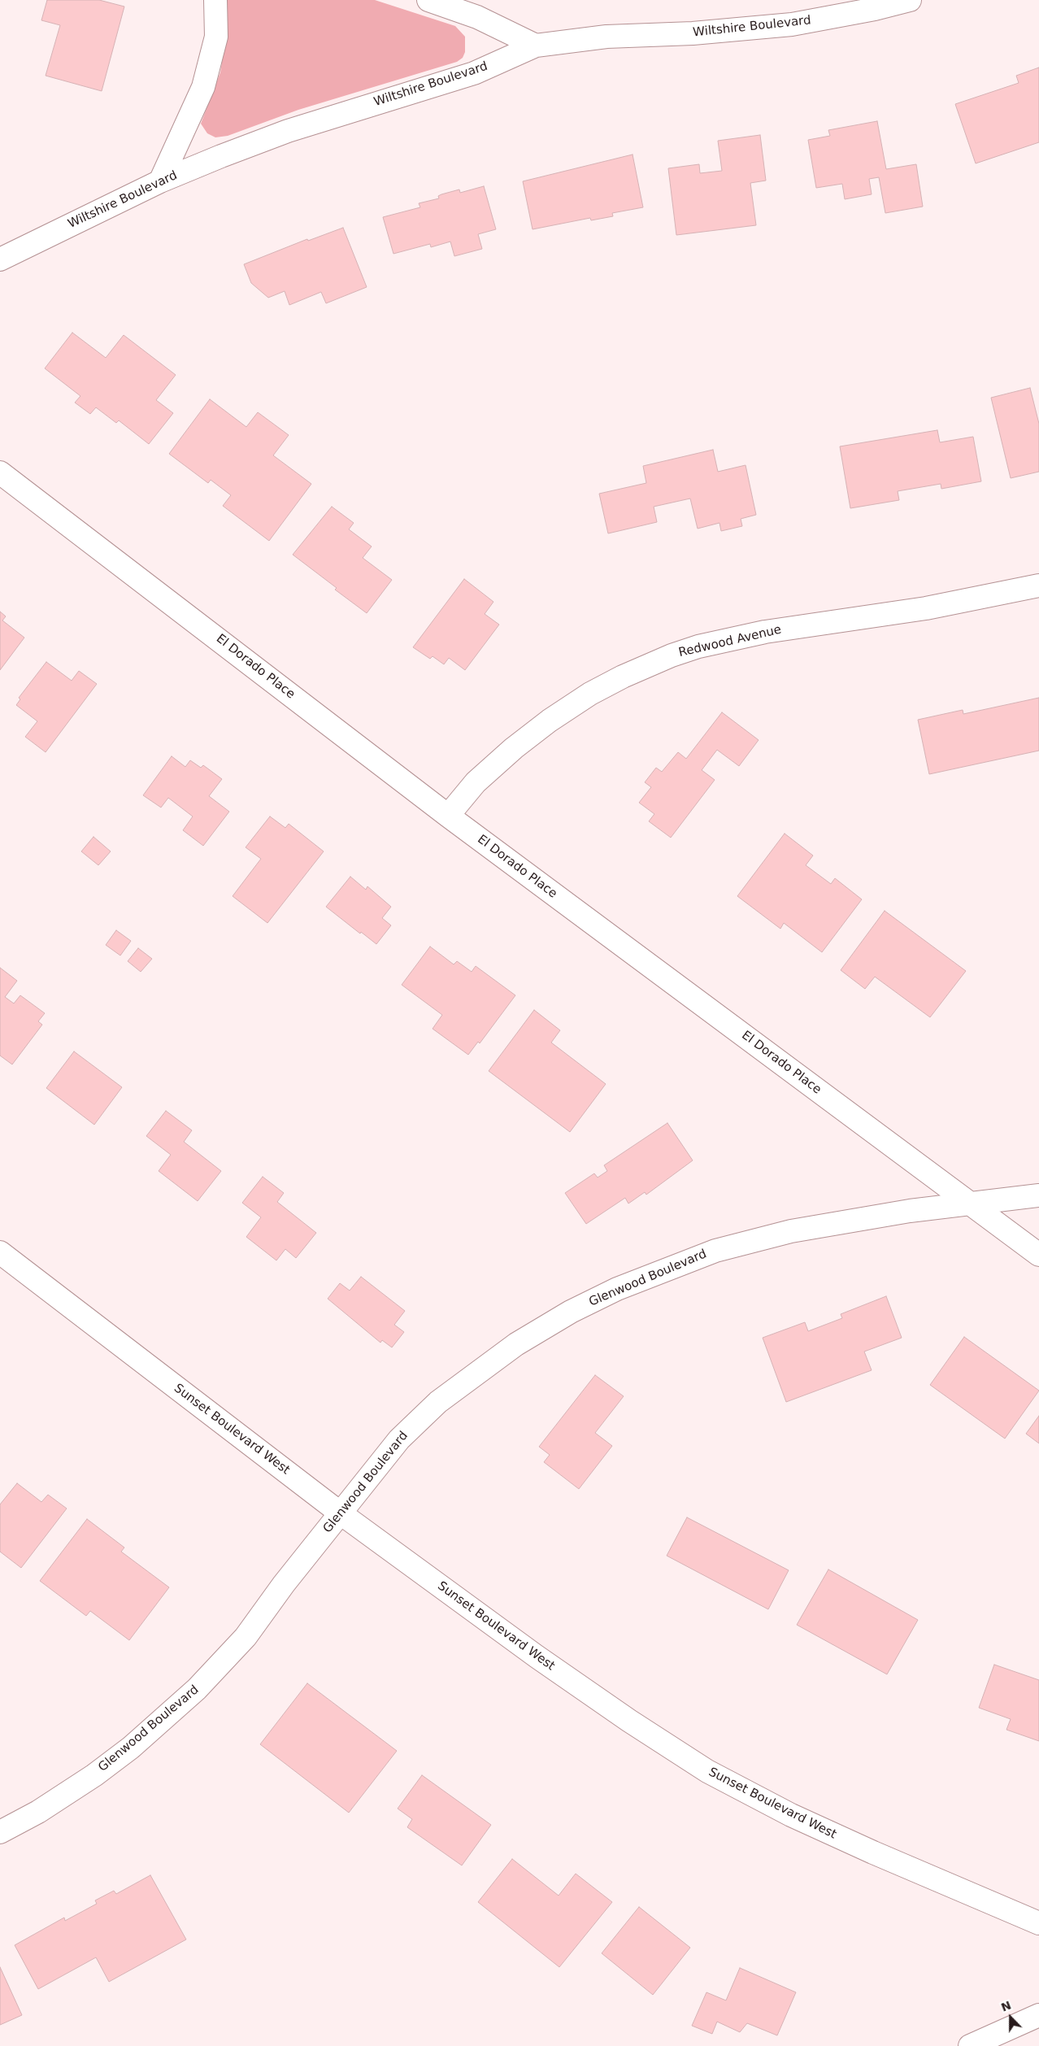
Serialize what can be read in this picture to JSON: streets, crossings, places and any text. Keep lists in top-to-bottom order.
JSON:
{
  "streets": {
    "street": [
      "Wiltshire Boulevard",
      "Redwood Avenue",
      "El Dorado Place",
      "Glenwood Boulevard",
      "Sunset Boulevard West"
    ]
  },
  "crossings": [
    ["Redwood Avenue", "El Dorado Place"],
    ["El Dorado Place", "Glenwood Boulevard"],
    ["Glenwood Boulevard", "Sunset Boulevard West"]
  ],
  "north": "top"
}
